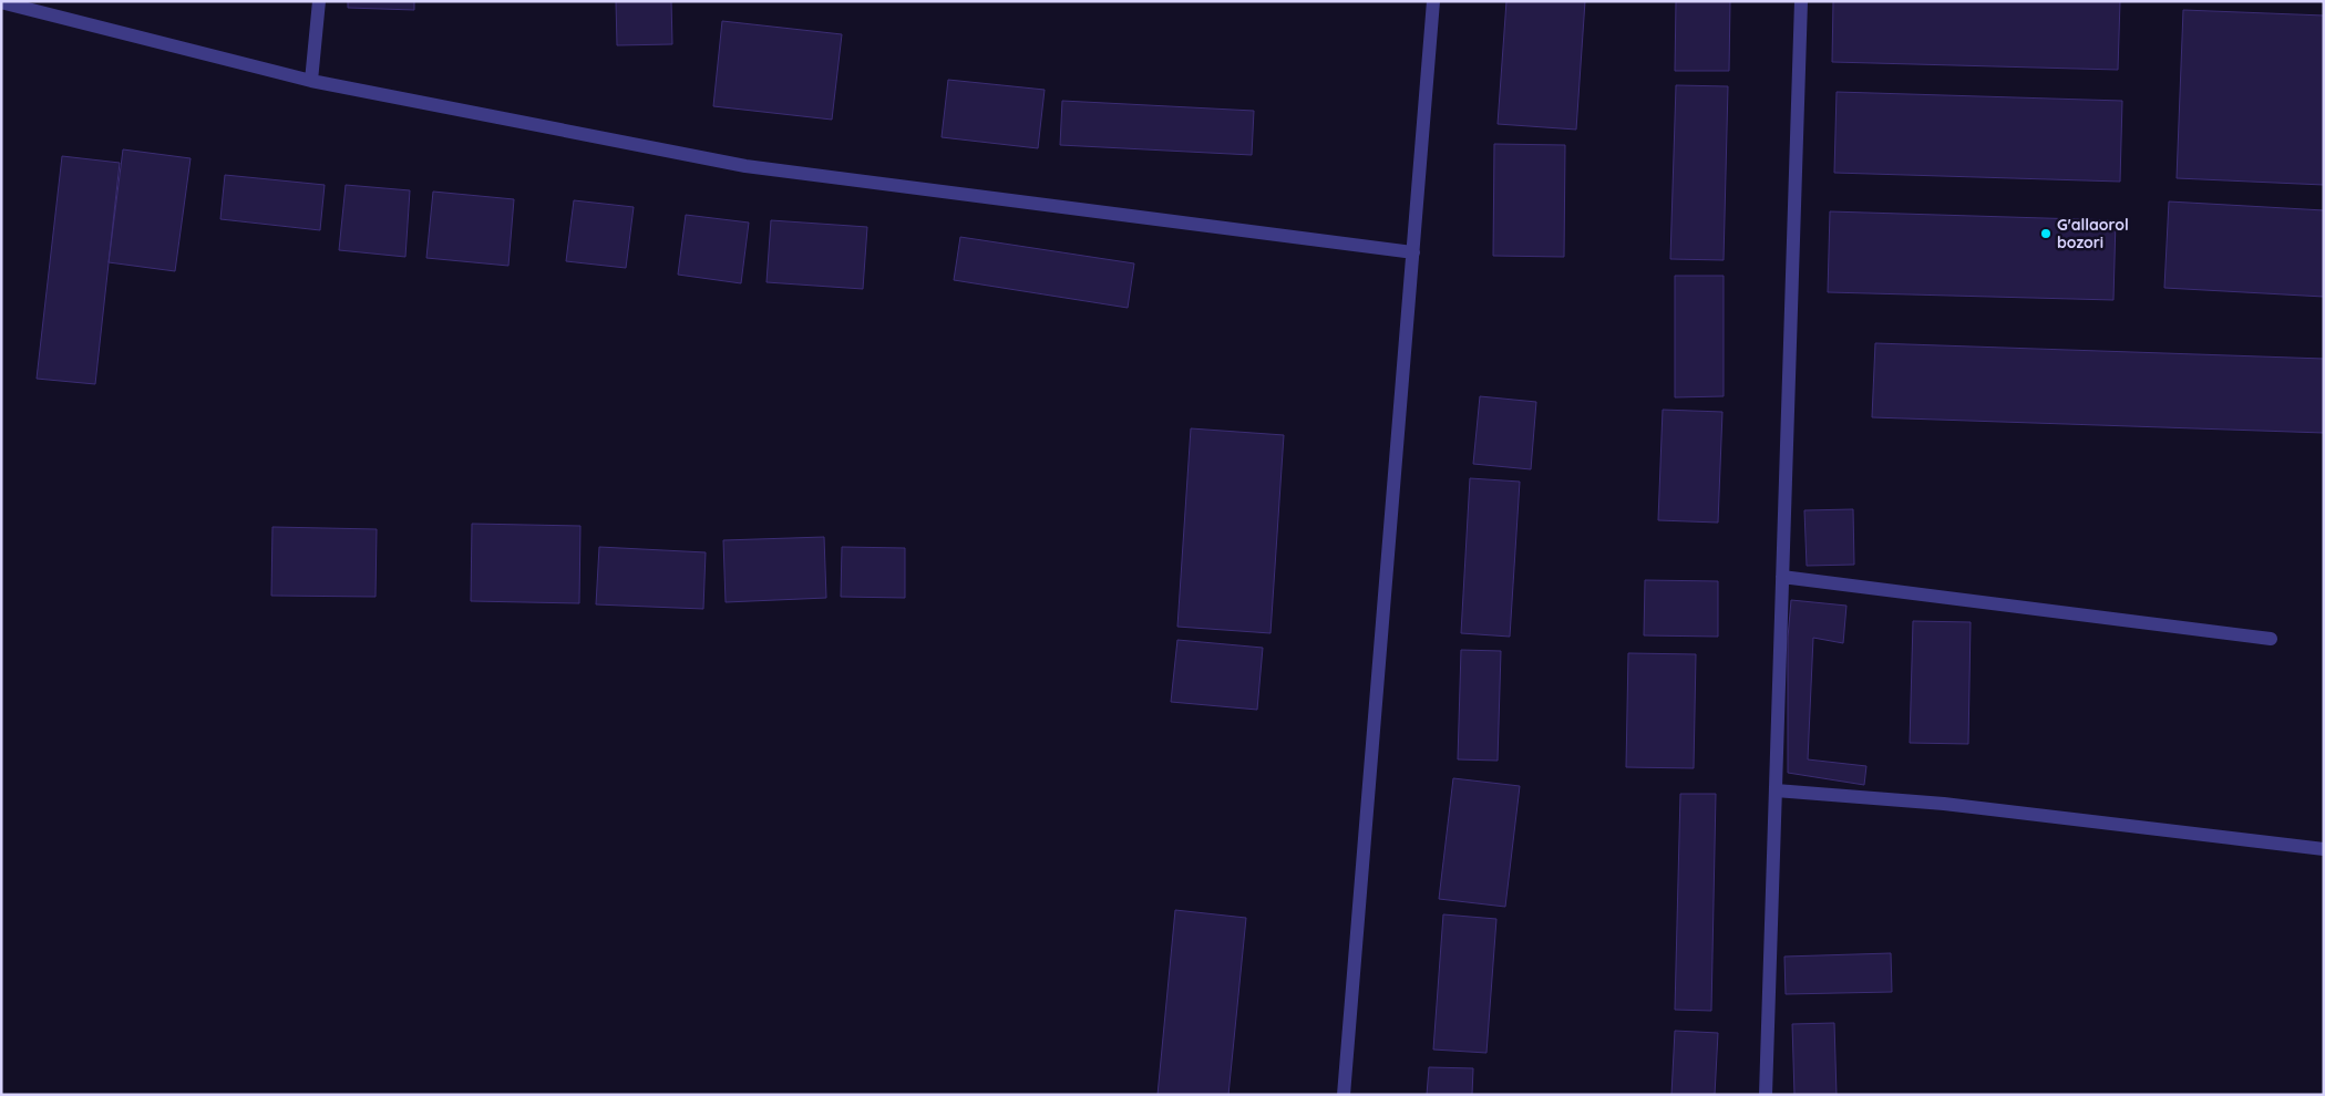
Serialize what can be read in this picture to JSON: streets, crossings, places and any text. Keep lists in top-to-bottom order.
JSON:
{
  "places": ["G'allaorol bozori"]
}
